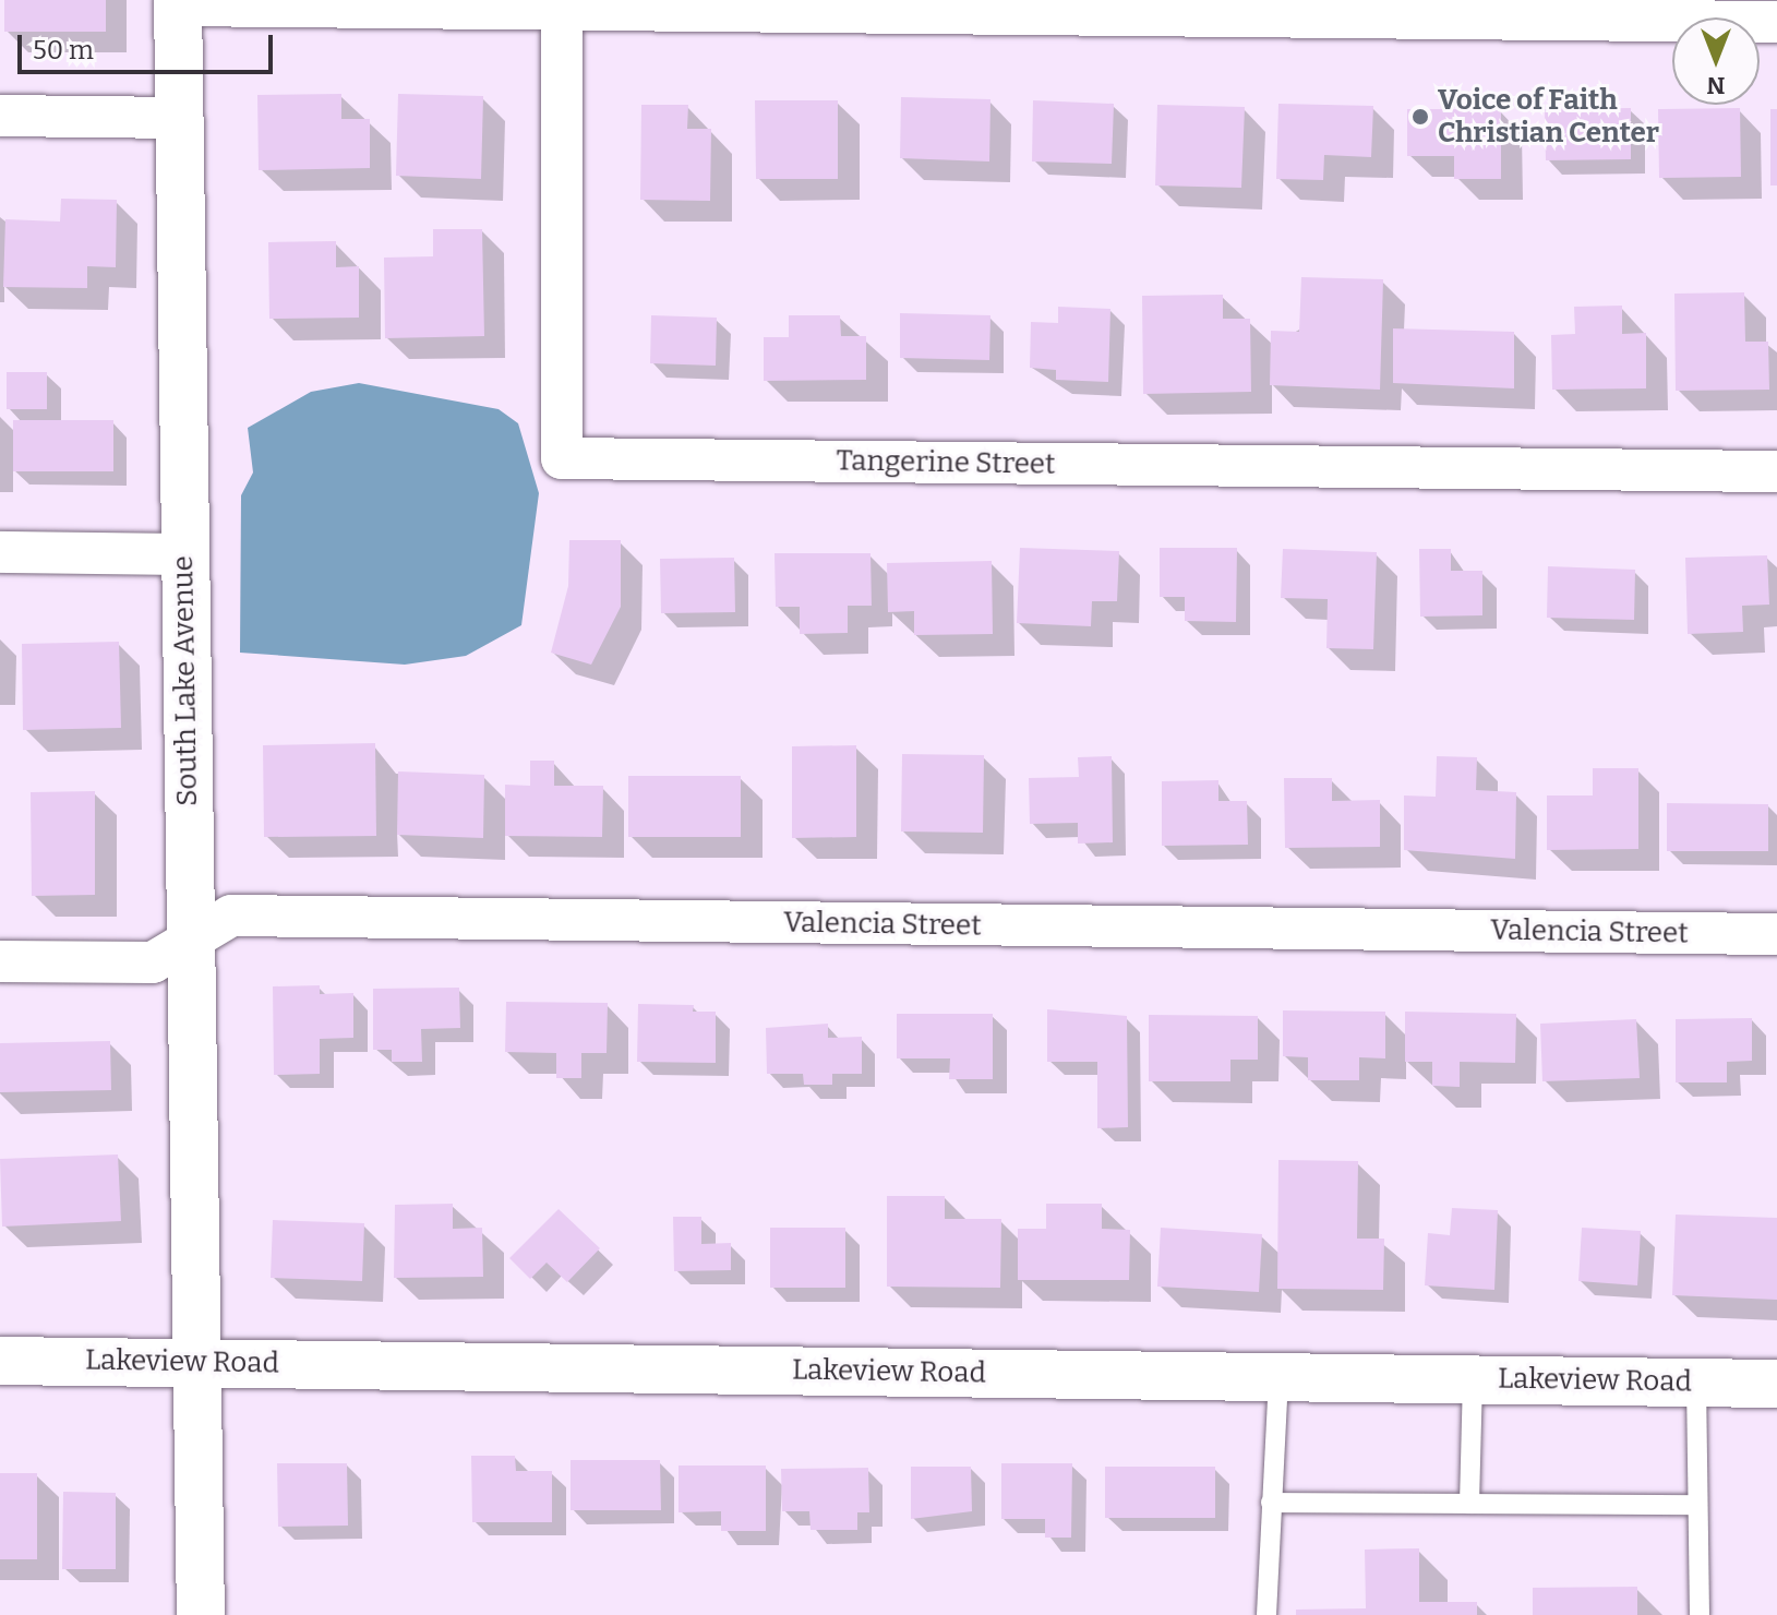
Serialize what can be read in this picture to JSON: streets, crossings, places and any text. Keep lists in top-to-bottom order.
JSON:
{
  "streets": {
    "street": [
      "Tangerine Street",
      "South Lake Avenue",
      "Valencia Street",
      "Lakeview Road"
    ]
  },
  "crossings": [
    ["South Lake Avenue", "Valencia Street"],
    ["South Lake Avenue", "Lakeview Road"]
  ],
  "places": ["Voice of Faith Christian Center"],
  "scale_bar": "50 m",
  "north": "bottom"
}
